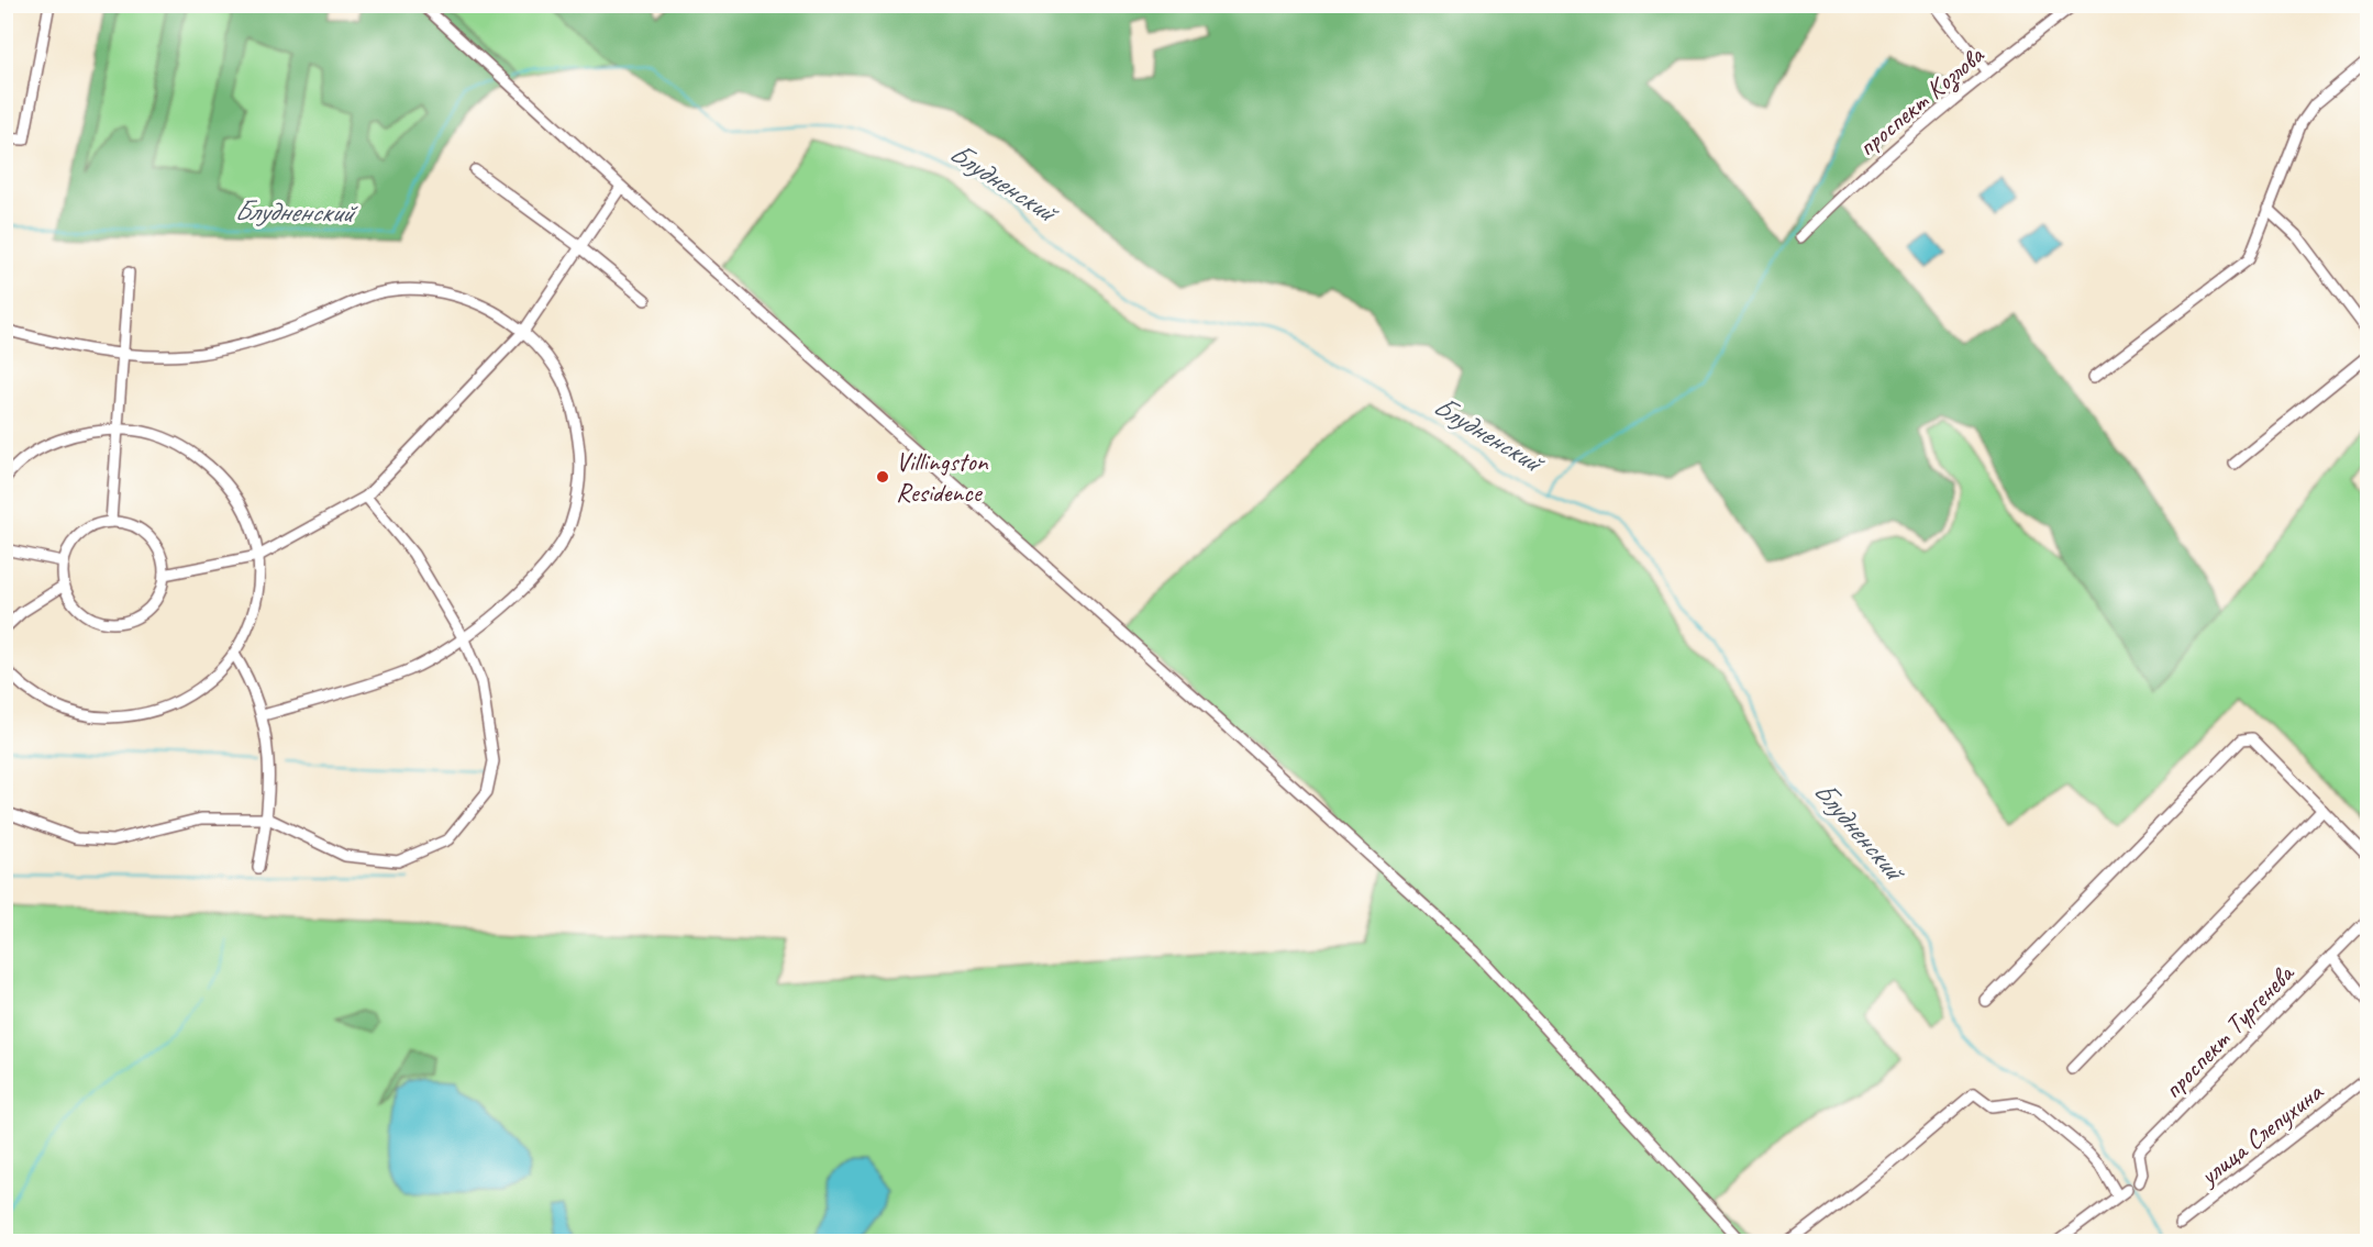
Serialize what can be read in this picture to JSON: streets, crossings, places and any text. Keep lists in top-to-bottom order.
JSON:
{
  "streets": {
    "street": ["проспект Козлова", "проспект Тургенева", "улица Слепухина"]
  },
  "water": ["Блудненский"],
  "places": ["Villingston Residence"]
}
